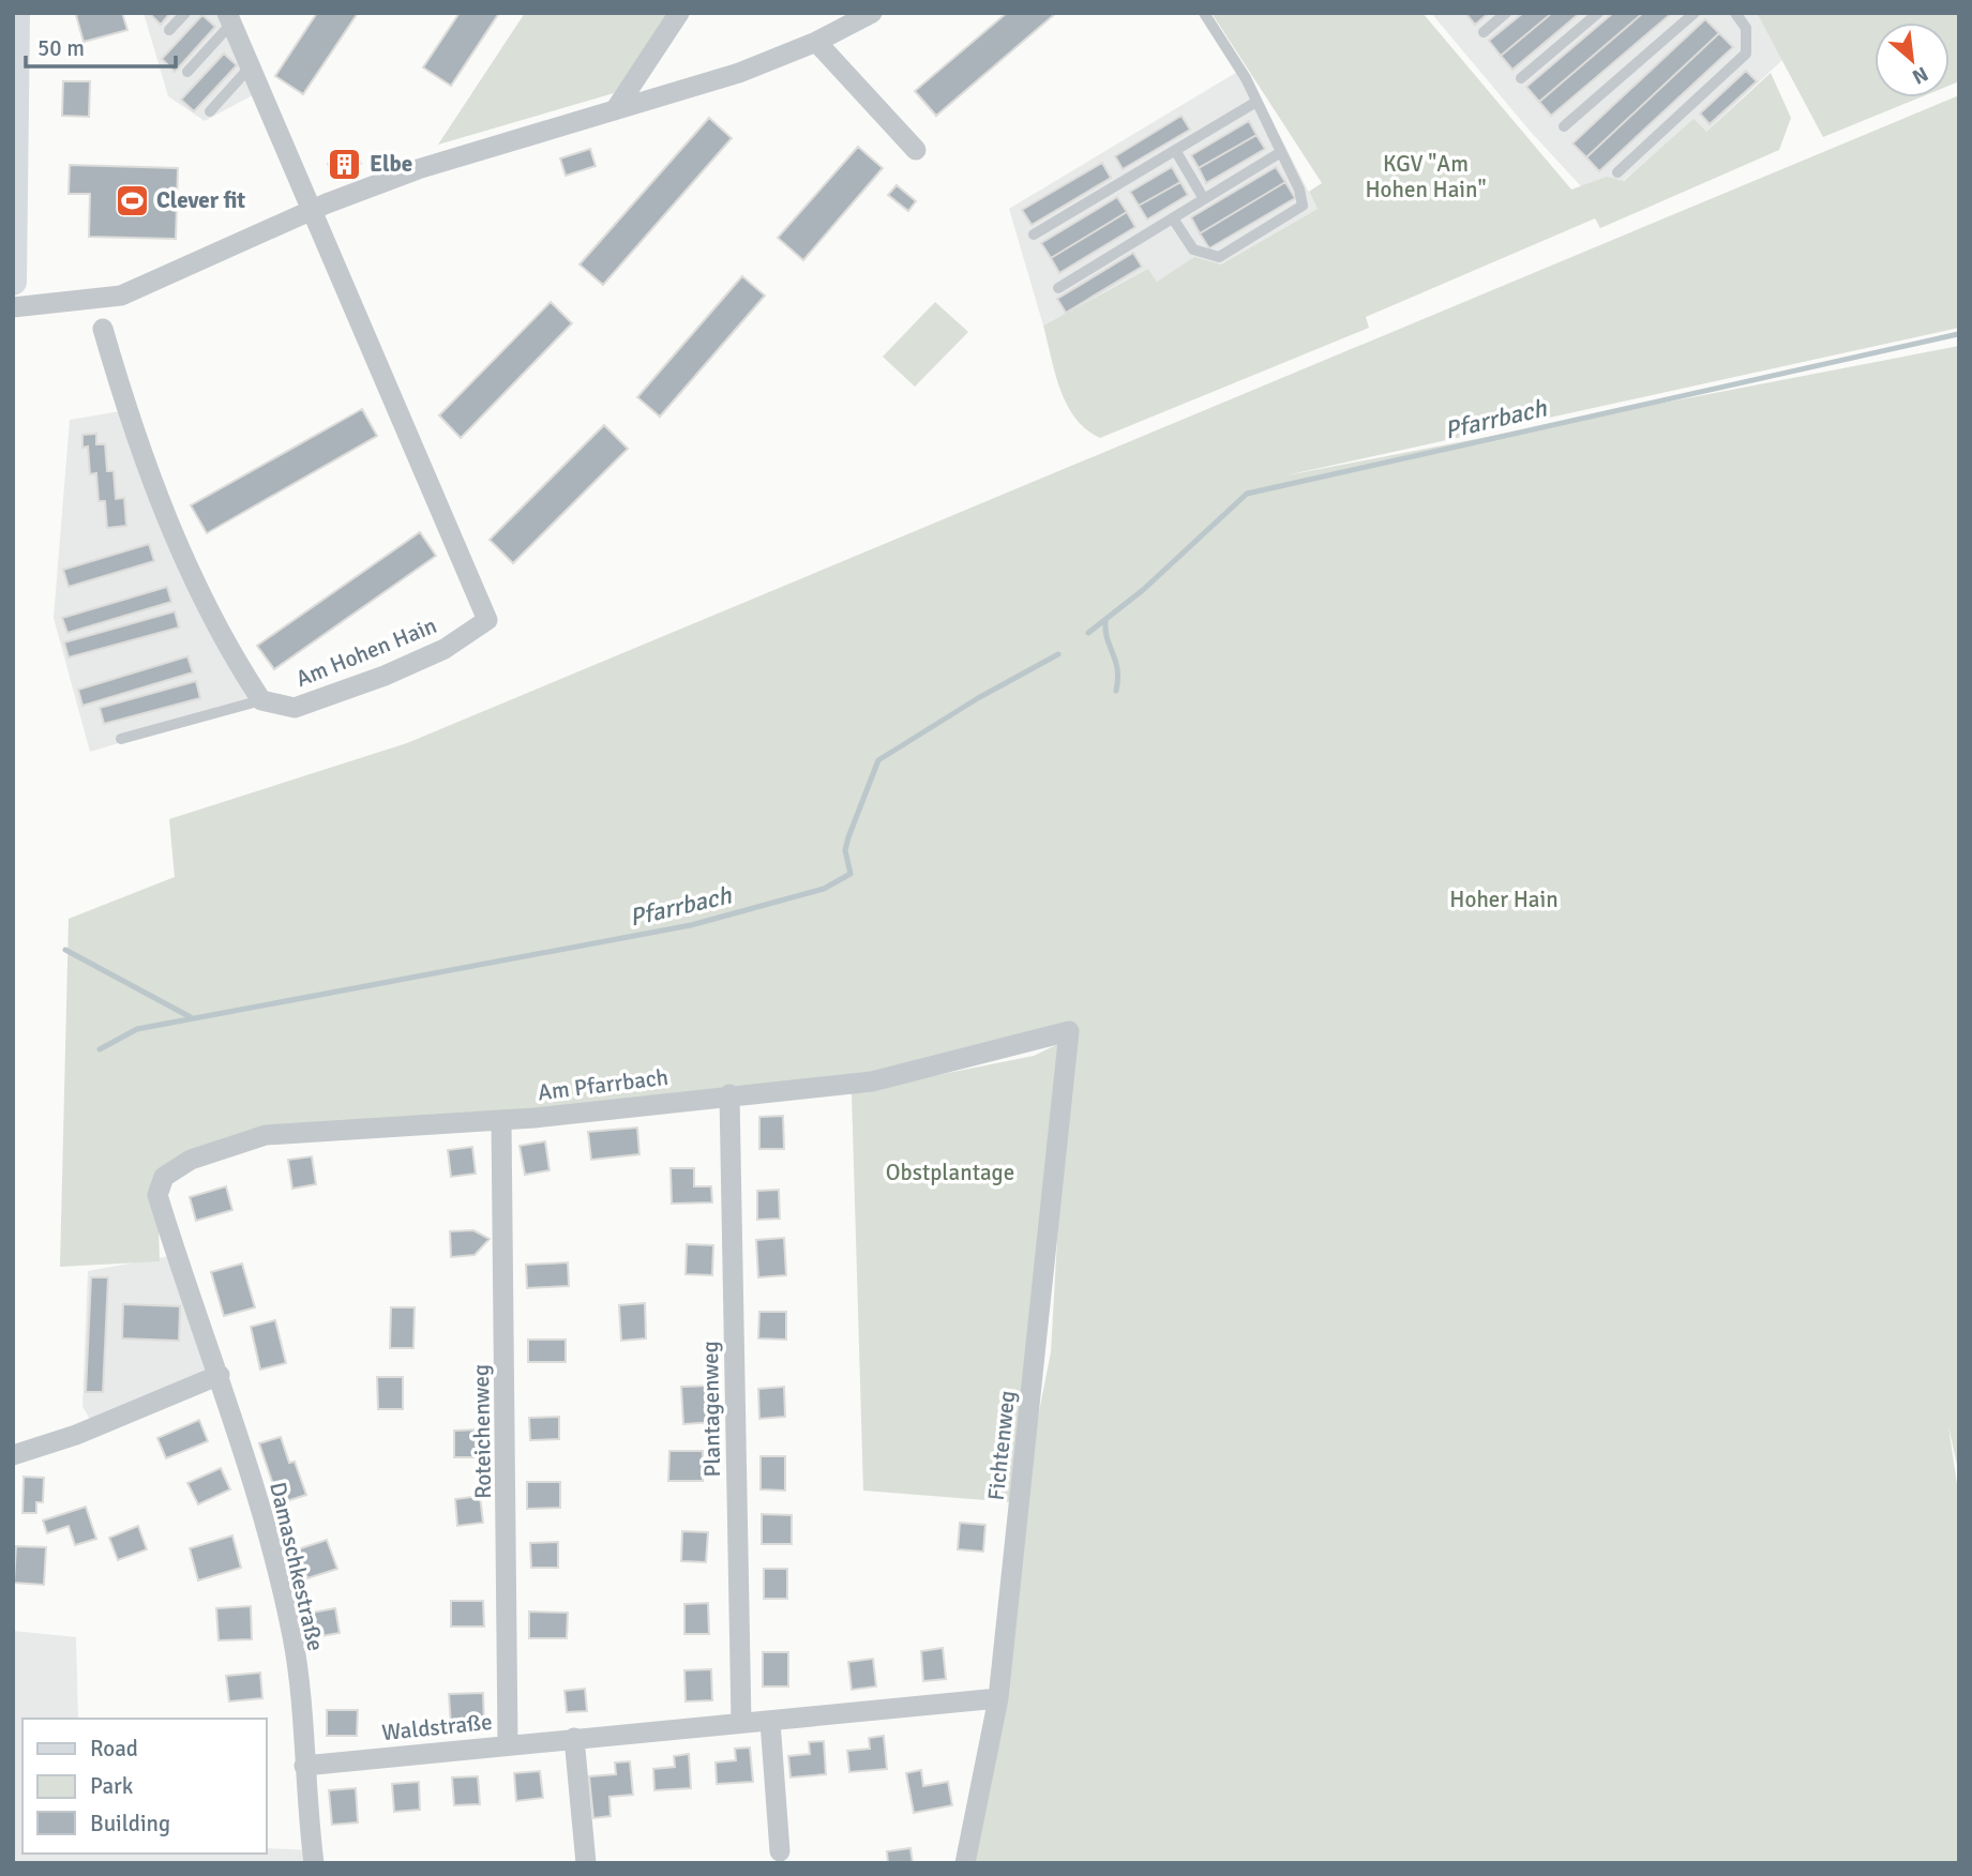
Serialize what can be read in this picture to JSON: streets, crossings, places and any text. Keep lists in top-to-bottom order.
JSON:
{
  "streets": {
    "street": [
      "Am Hohen Hain",
      "Am Pfarrbach",
      "Plantagenweg",
      "Roteichenweg",
      "Fichtenweg",
      "Damaschkestraße",
      "Waldstraße"
    ]
  },
  "crossings": [
    ["Am Pfarrbach", "Plantagenweg"],
    ["Am Pfarrbach", "Roteichenweg"],
    ["Am Pfarrbach", "Fichtenweg"],
    ["Am Pfarrbach", "Damaschkestraße"],
    ["Plantagenweg", "Waldstraße"],
    ["Roteichenweg", "Waldstraße"],
    ["Fichtenweg", "Waldstraße"],
    ["Damaschkestraße", "Waldstraße"]
  ],
  "water": ["Pfarrbach"],
  "parks": ["KGV \"Am Hohen Hain\"", "Hoher Hain", "Obstplantage"],
  "places": {
    "building": ["Elbe"],
    "sports": ["Clever fit"]
  },
  "legend": ["Road", "Park", "Building"],
  "scale_bar": "50 m",
  "north": "bottom right"
}
